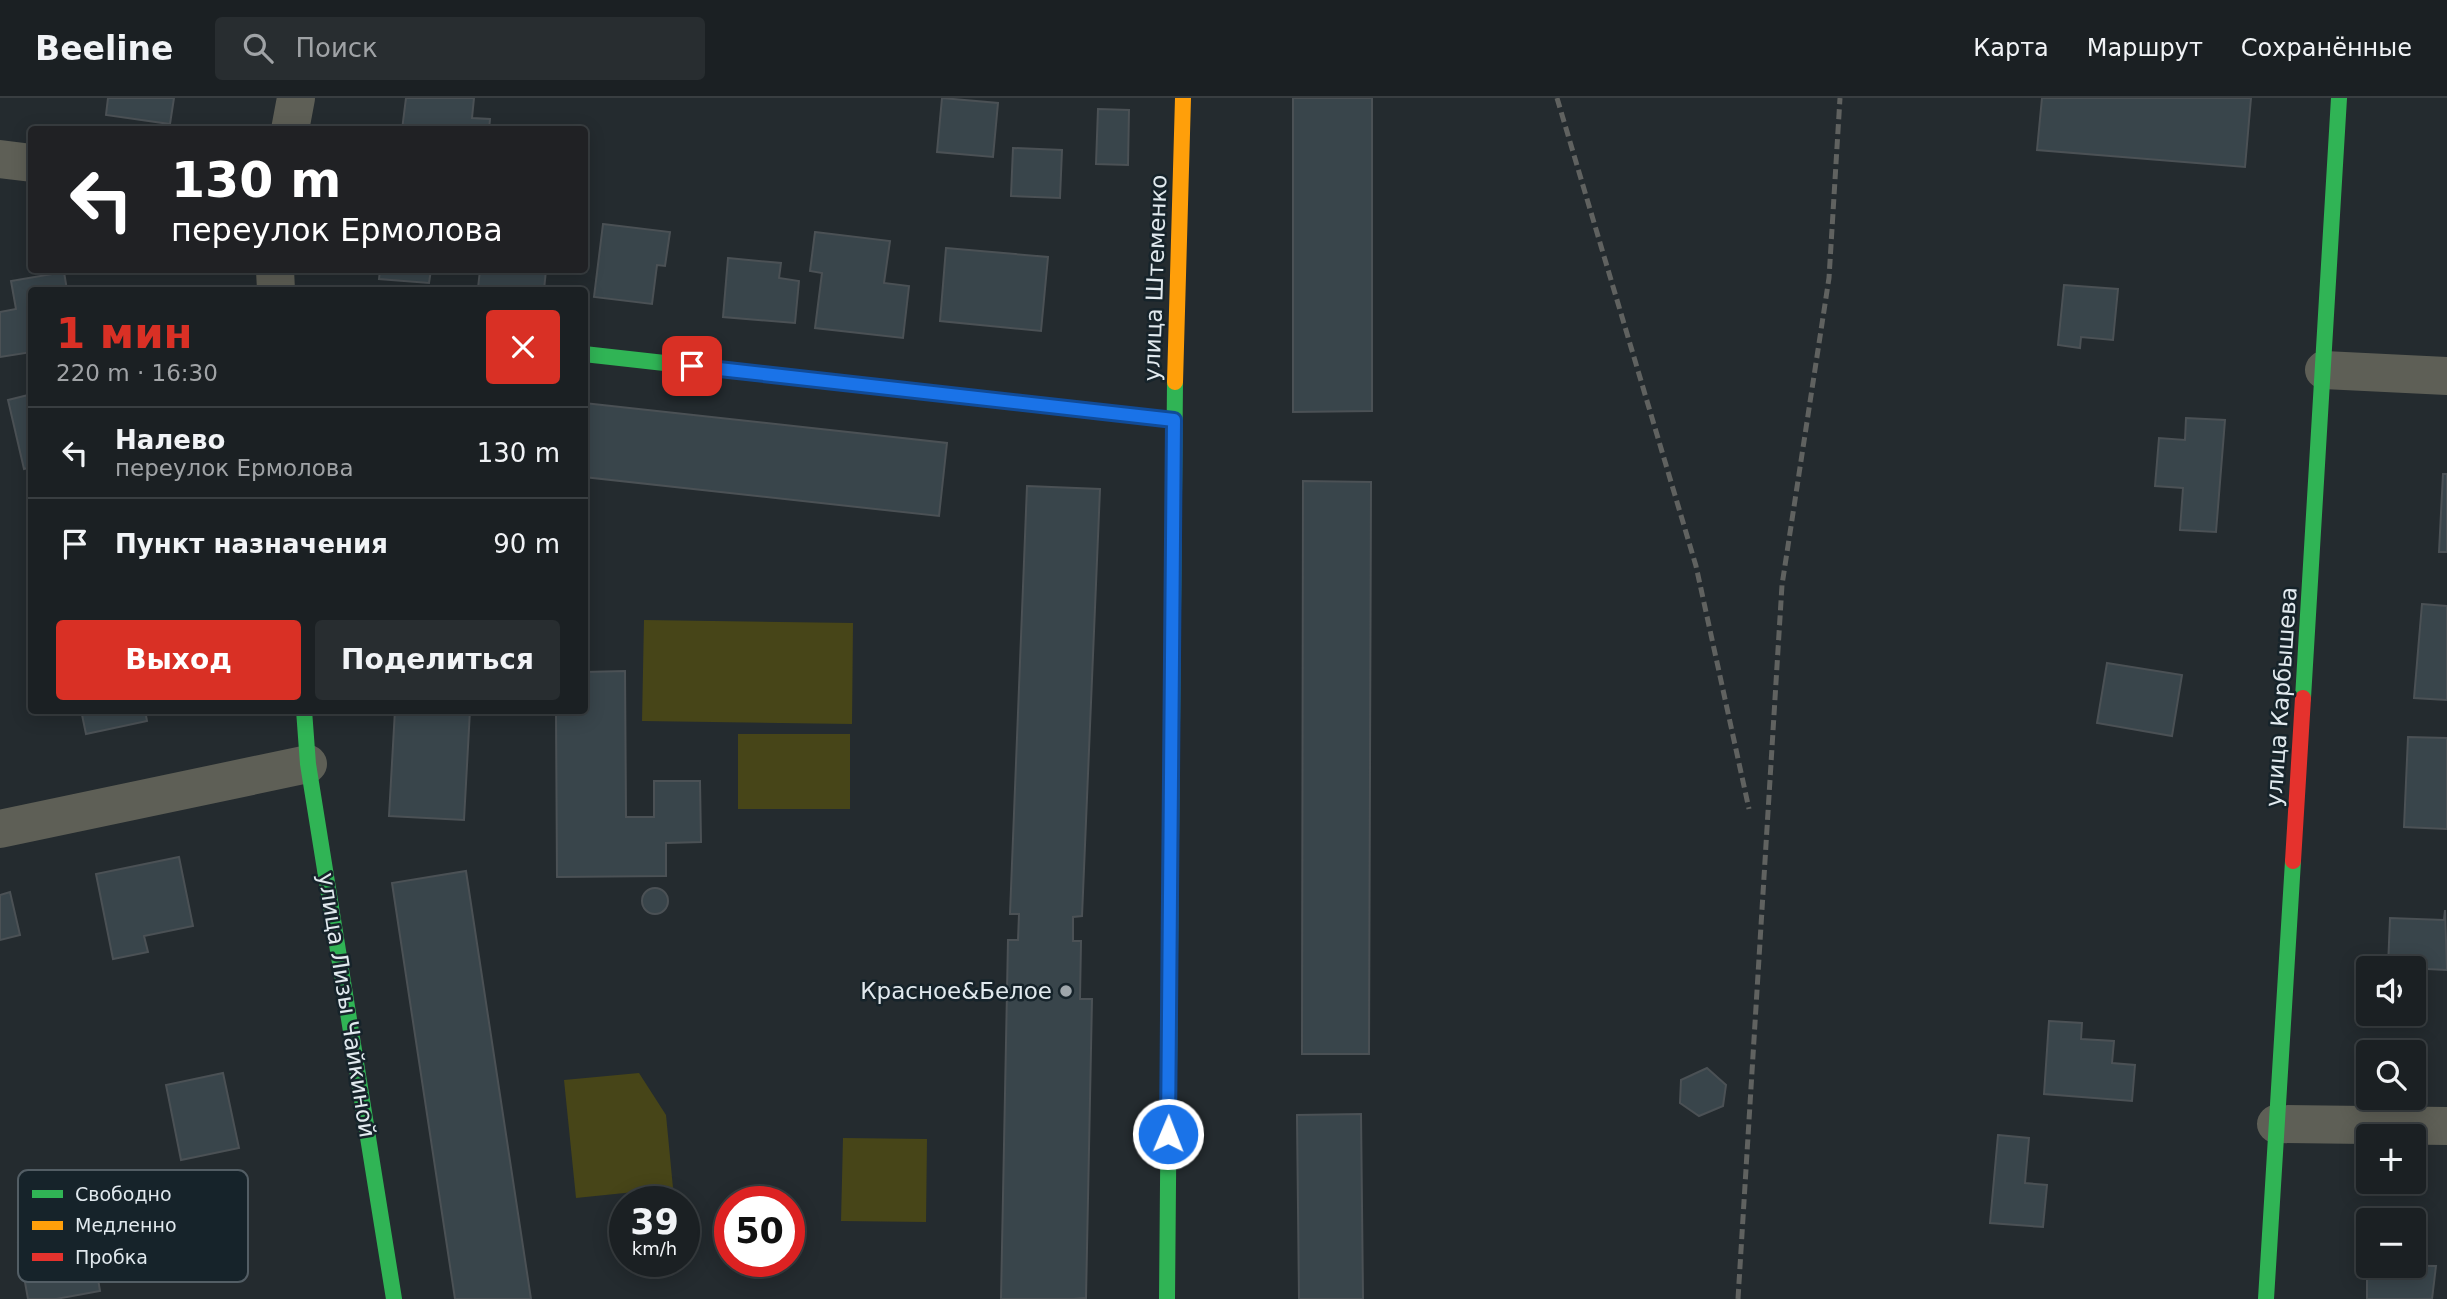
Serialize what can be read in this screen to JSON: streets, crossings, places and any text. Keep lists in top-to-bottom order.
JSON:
{
  "streets": {
    "main road": ["улица Штеменко", "улица Карбышева", "улица Лизы Чайкиной"]
  },
  "places": ["Красное&Белое"],
  "legend": ["Свободно", "Медленно", "Пробка"],
  "page": {
    "header": "Beeline",
    "search": "Поиск",
    "nav": ["Карта", "Маршрут", "Сохранённые"],
    "turn": ["130 m", "переулок Ермолова"],
    "heading": ["1 мин", "220 m · 16:30"],
    "list": [
      {
        "name": "Налево",
        "note": "переулок Ермолова",
        "value": "130 m"
      },
      {
        "name": "Пункт назначения",
        "value": "90 m"
      }
    ],
    "buttons": ["Выход", "Поделиться"],
    "map_buttons": ["+", "−"],
    "speed": "39 km/h",
    "limit": "50"
  }
}
